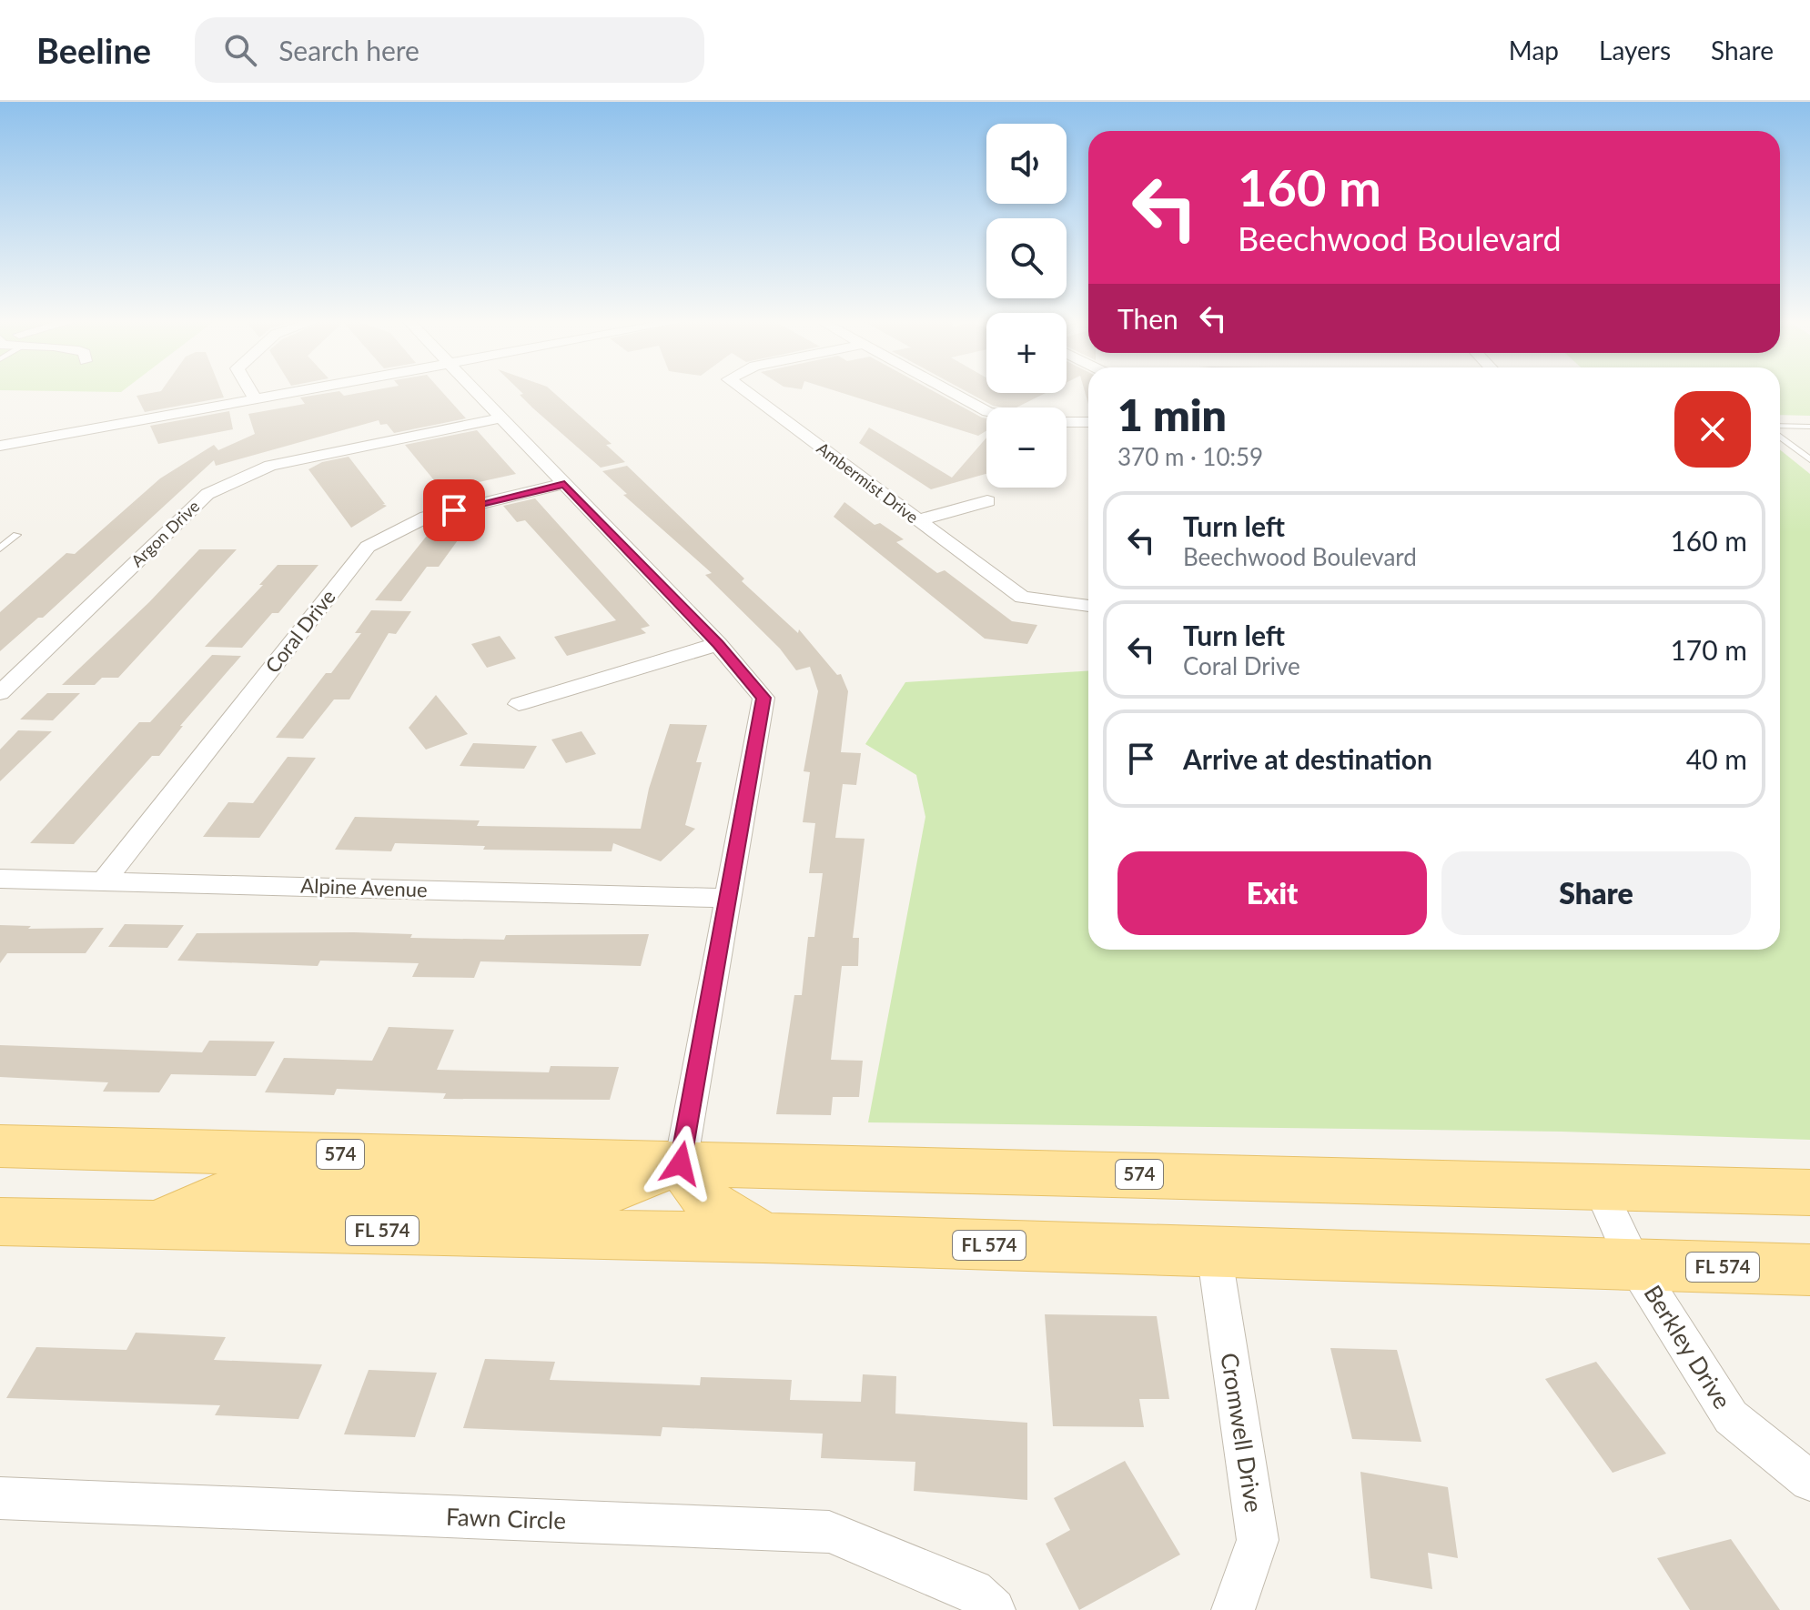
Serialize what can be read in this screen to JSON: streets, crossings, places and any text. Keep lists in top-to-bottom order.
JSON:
{
  "streets": {
    "main road": ["574", "FL 574"],
    "street": [
      "Ambermist Drive",
      "Argon Drive",
      "Coral Drive",
      "Alpine Avenue",
      "Berkley Drive",
      "Cromwell Drive",
      "Fawn Circle"
    ]
  },
  "crossings": [
    ["Coral Drive", "Alpine Avenue"],
    ["574", "Berkley Drive"],
    ["FL 574", "Berkley Drive"],
    ["FL 574", "Cromwell Drive"]
  ],
  "page": {
    "header": "Beeline",
    "search": "Search here",
    "nav": ["Map", "Layers", "Share"],
    "map_buttons": ["+", "−"],
    "turn": ["160 m", "Beechwood Boulevard"],
    "then": "Then",
    "heading": ["1 min", "370 m · 10:59"],
    "list": [
      {
        "name": "Turn left",
        "note": "Beechwood Boulevard",
        "value": "160 m"
      },
      {
        "name": "Turn left",
        "note": "Coral Drive",
        "value": "170 m"
      },
      {
        "name": "Arrive at destination",
        "value": "40 m"
      }
    ],
    "buttons": ["Exit", "Share"]
  }
}
